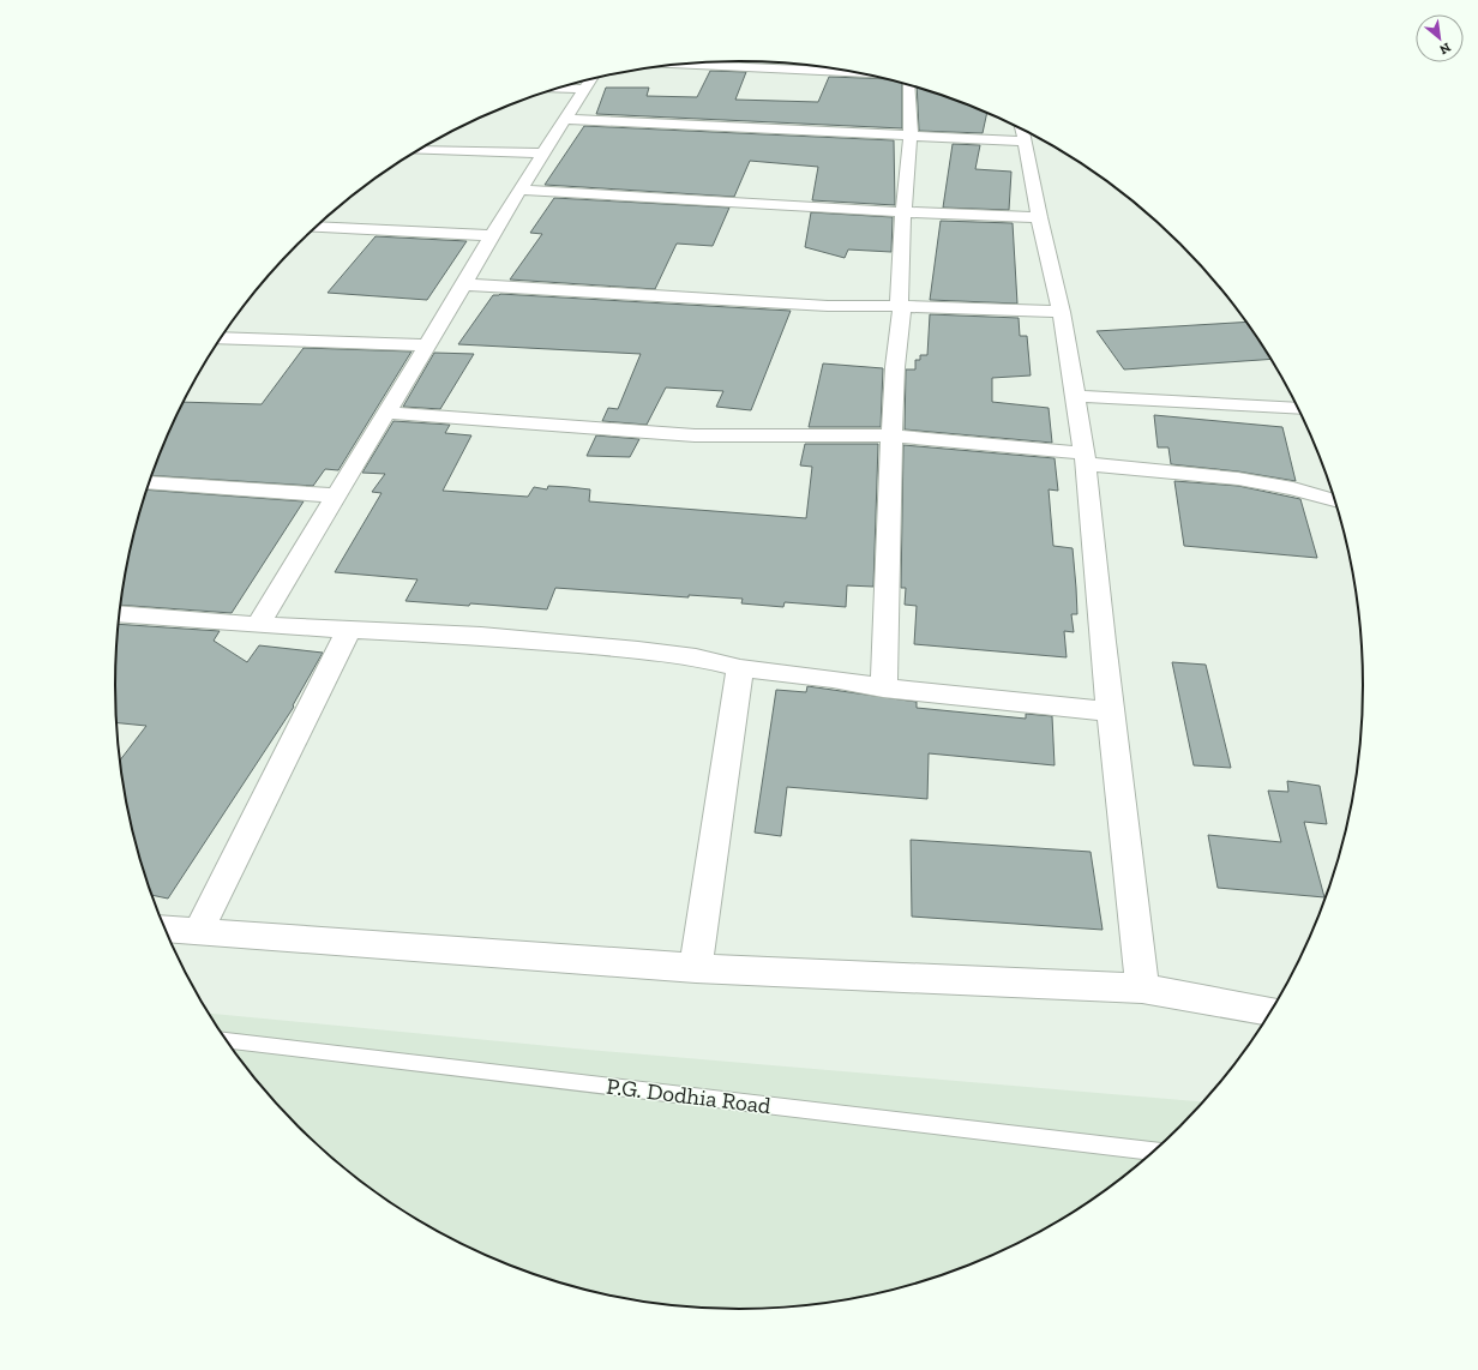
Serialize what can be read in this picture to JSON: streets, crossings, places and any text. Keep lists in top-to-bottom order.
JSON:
{
  "streets": {
    "lane": ["P.G. Dodhia Road"]
  },
  "north": "bottom right"
}
